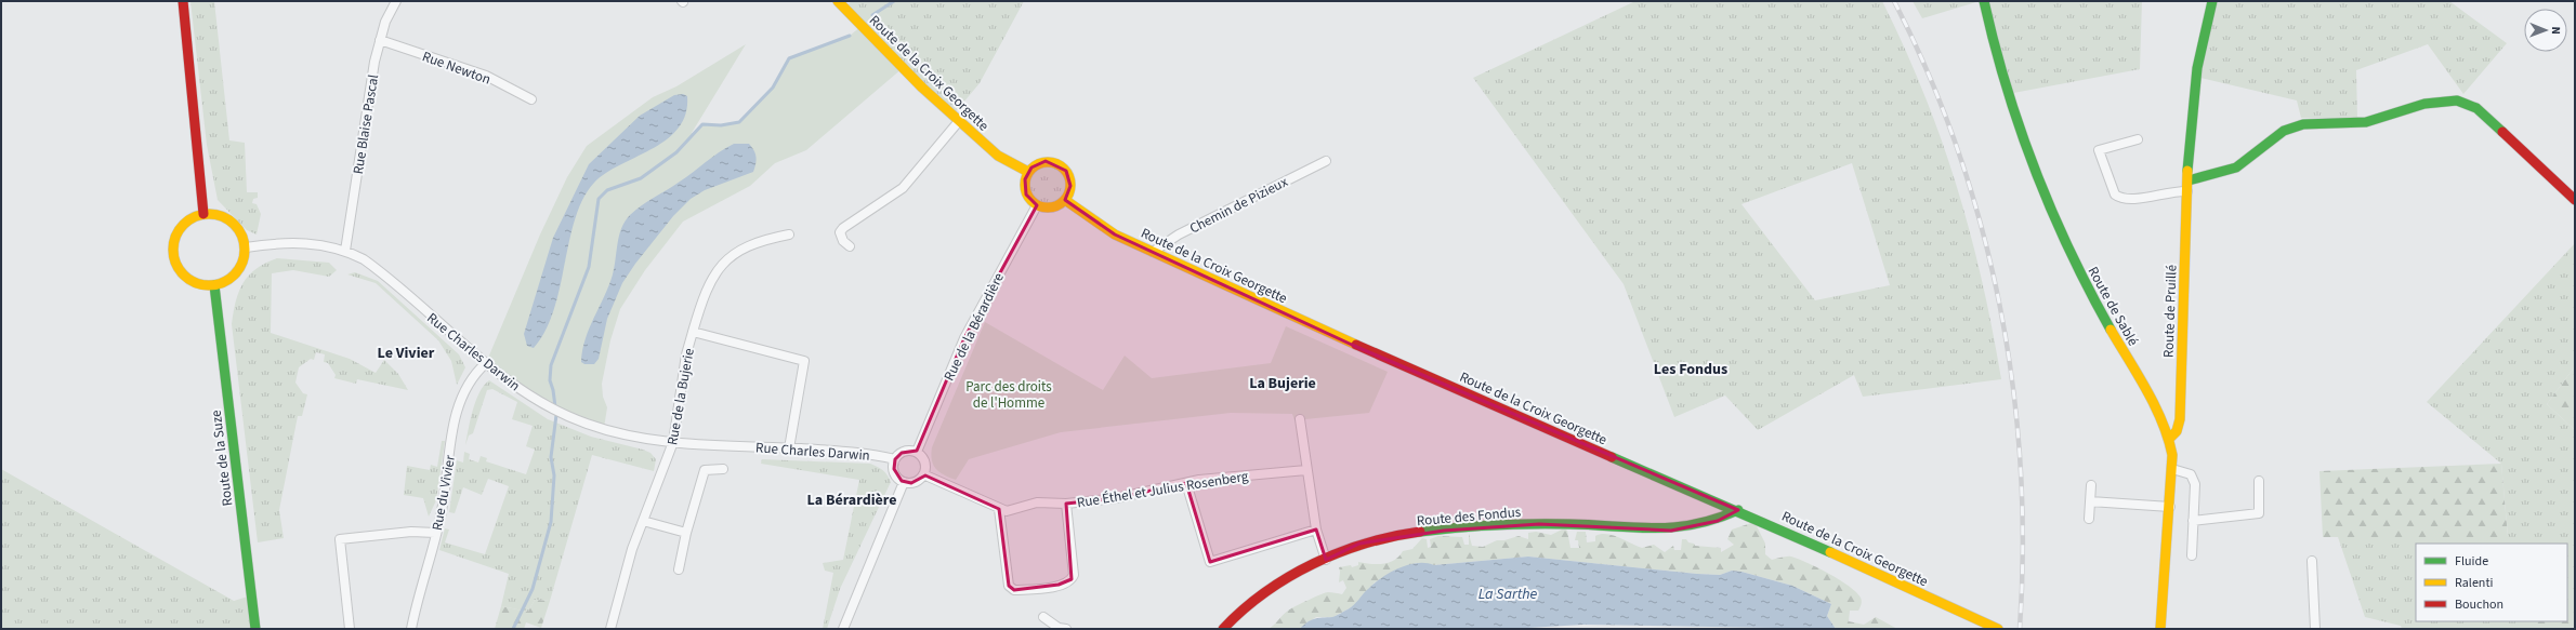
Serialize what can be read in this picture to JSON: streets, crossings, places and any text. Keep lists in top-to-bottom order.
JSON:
{
  "streets": {
    "street": [
      "Rue Newton",
      "Route de la Croix Georgette",
      "Rue Blaise Pascal",
      "Chemin de Pizieux",
      "Route de Sablé",
      "Route de Pruillé",
      "Rue de la Bérardière",
      "Rue Charles Darwin",
      "Rue de la Bujerie",
      "Route de la Suze",
      "Rue Éthel et Julius Rosenberg",
      "Rue du Vivier",
      "Route des Fondus"
    ]
  },
  "crossings": [
    ["Rue Newton", "Rue Blaise Pascal"],
    ["Route de la Croix Georgette", "Chemin de Pizieux"],
    ["Route de la Croix Georgette", "Rue de la Bérardière"],
    ["Route de la Croix Georgette", "Route des Fondus"],
    ["Rue Blaise Pascal", "Rue Charles Darwin"],
    ["Route de Sablé", "Route de Pruillé"],
    ["Rue de la Bérardière", "Rue Charles Darwin"],
    ["Rue de la Bérardière", "Rue Éthel et Julius Rosenberg"],
    ["Rue Charles Darwin", "Rue de la Bujerie"],
    ["Rue Charles Darwin", "Route de la Suze"],
    ["Rue Charles Darwin", "Rue Éthel et Julius Rosenberg"],
    ["Rue Charles Darwin", "Rue du Vivier"]
  ],
  "districts": [
    "Le Vivier",
    "Les Fondus",
    "La Bujerie",
    "La Bérardière"
  ],
  "water": ["La Sarthe"],
  "parks": ["Parc des droits de l'Homme"],
  "legend": ["Fluide", "Ralenti", "Bouchon"],
  "north": "right"
}
